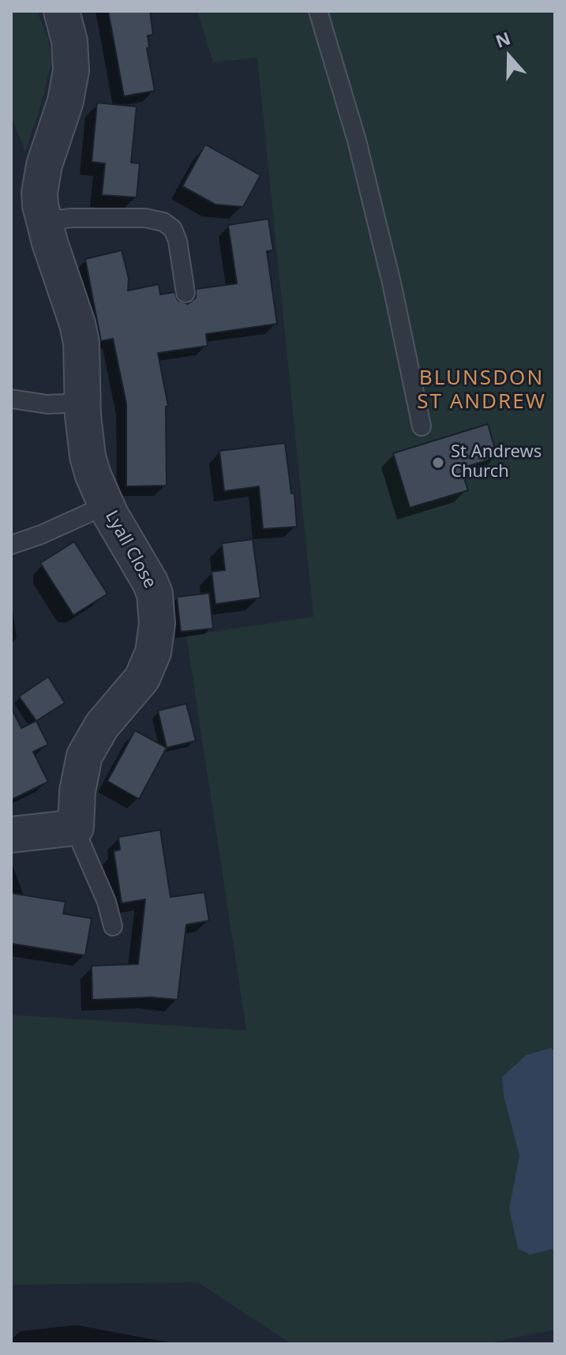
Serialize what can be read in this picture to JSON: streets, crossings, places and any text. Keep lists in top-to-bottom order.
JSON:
{
  "streets": {
    "street": ["Lyall Close"]
  },
  "districts": ["BLUNSDON ST ANDREW"],
  "places": ["St Andrews Church"],
  "north": "top"
}
